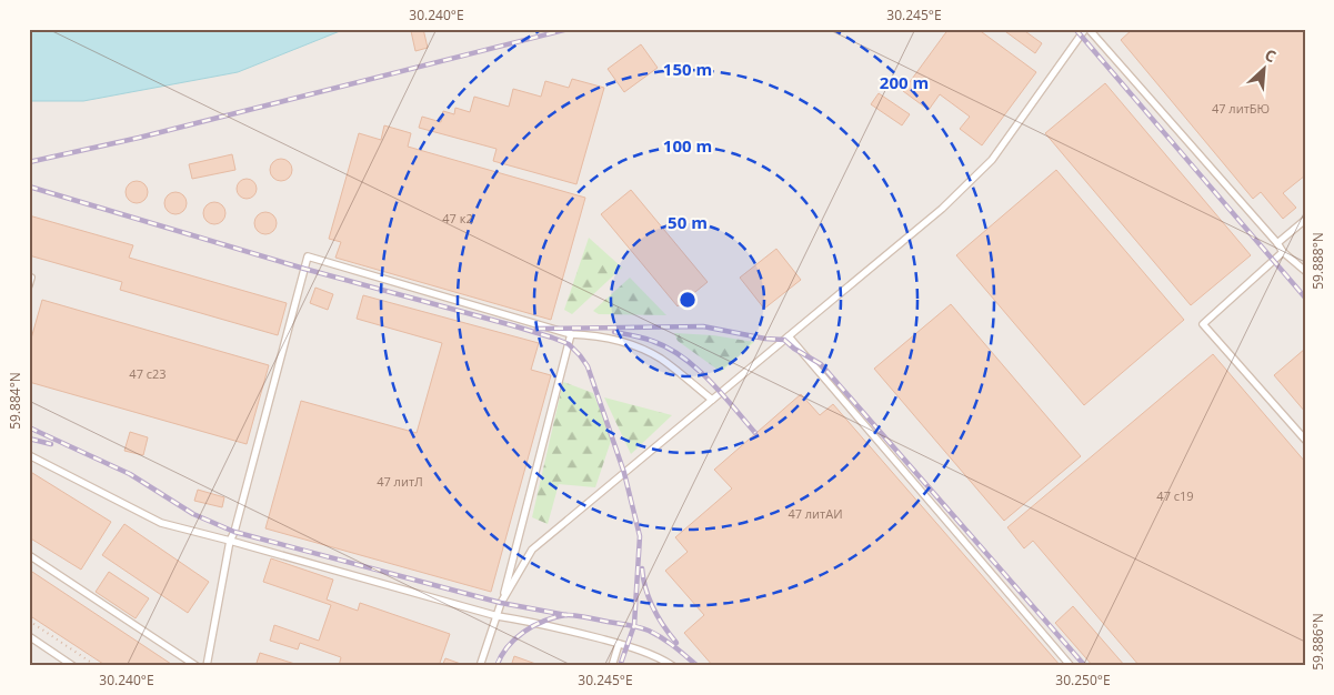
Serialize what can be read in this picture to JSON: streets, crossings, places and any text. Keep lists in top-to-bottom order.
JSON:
{
  "house_numbers": [
    "47 литБЮ",
    "47 к2",
    "47 с23",
    "47 литЛ",
    "47 с19",
    "47 литАИ"
  ],
  "north": "top right",
  "coordinates": [
    "30.240°E",
    "30.245°E",
    "59.888°N",
    "59.884°N",
    "59.886°N",
    "30.250°E"
  ],
  "rings": [
    "150 m",
    "200 m",
    "100 m",
    "50 m"
  ]
}
